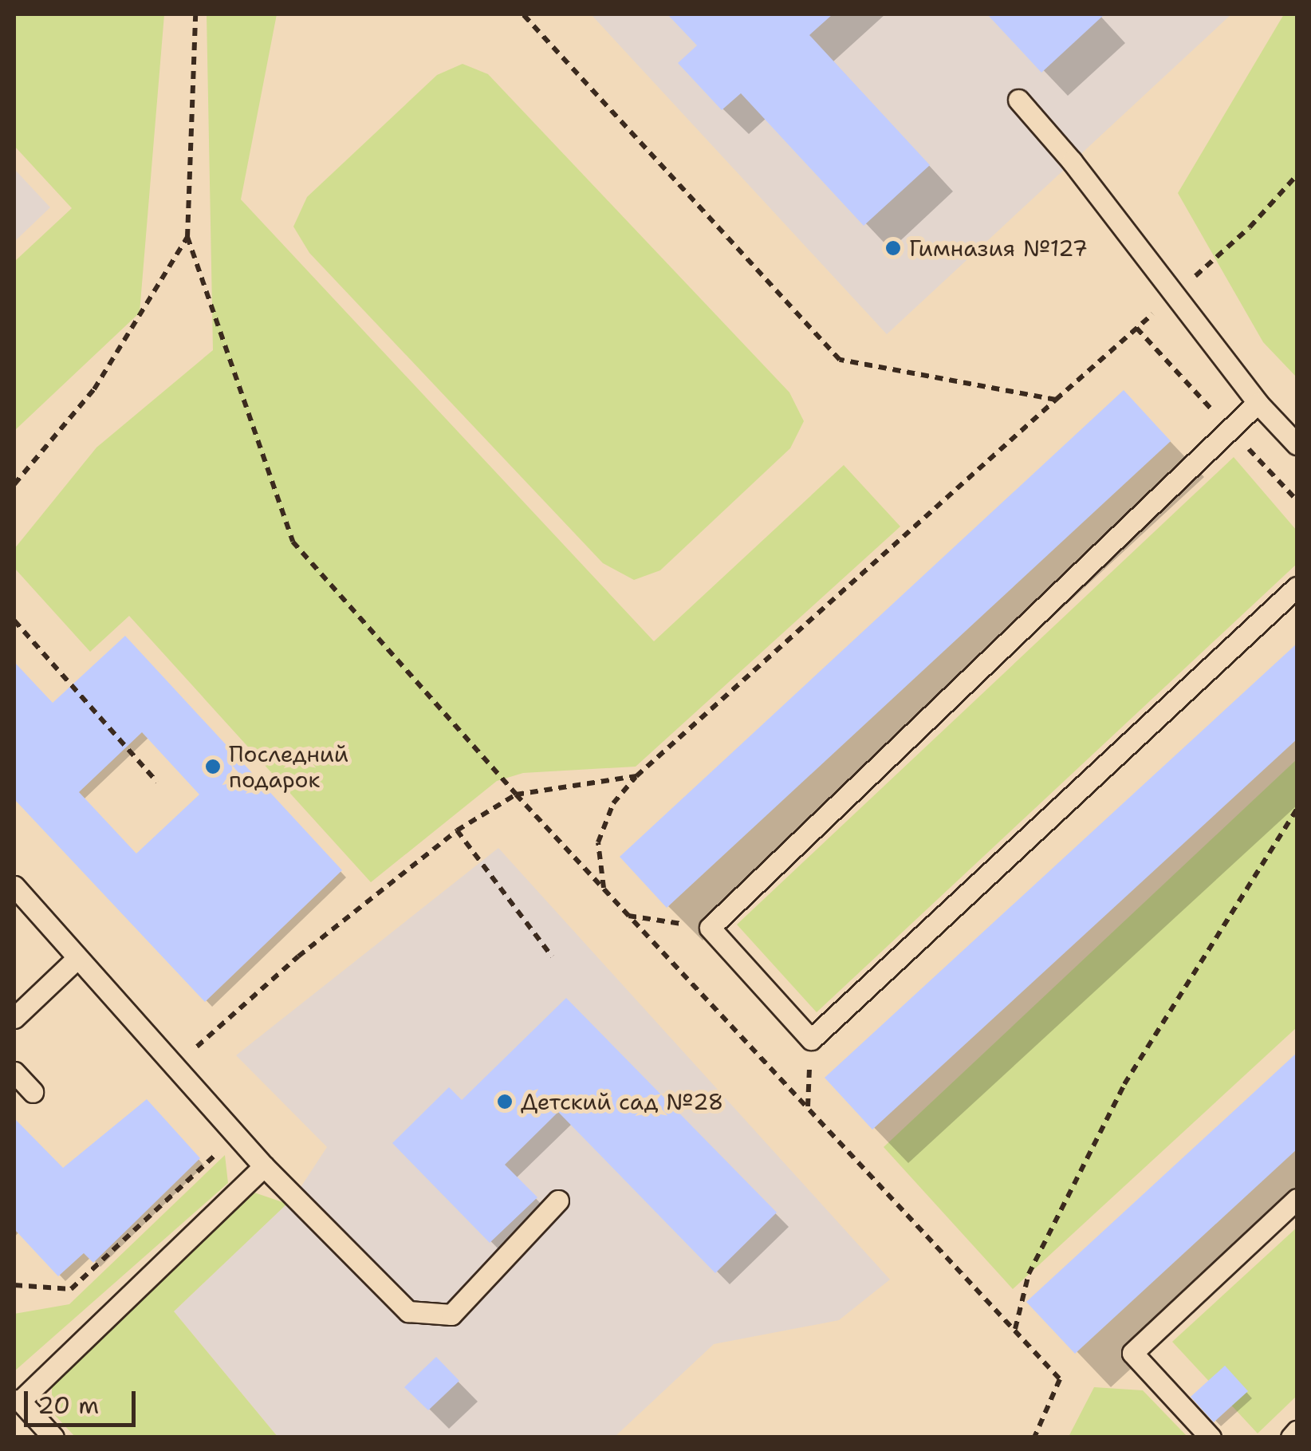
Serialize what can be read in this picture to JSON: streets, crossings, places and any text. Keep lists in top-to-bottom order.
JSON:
{
  "places": ["Гимназия №127", "Последний подарок", "Детский сад №28"],
  "scale_bar": "20 m"
}
